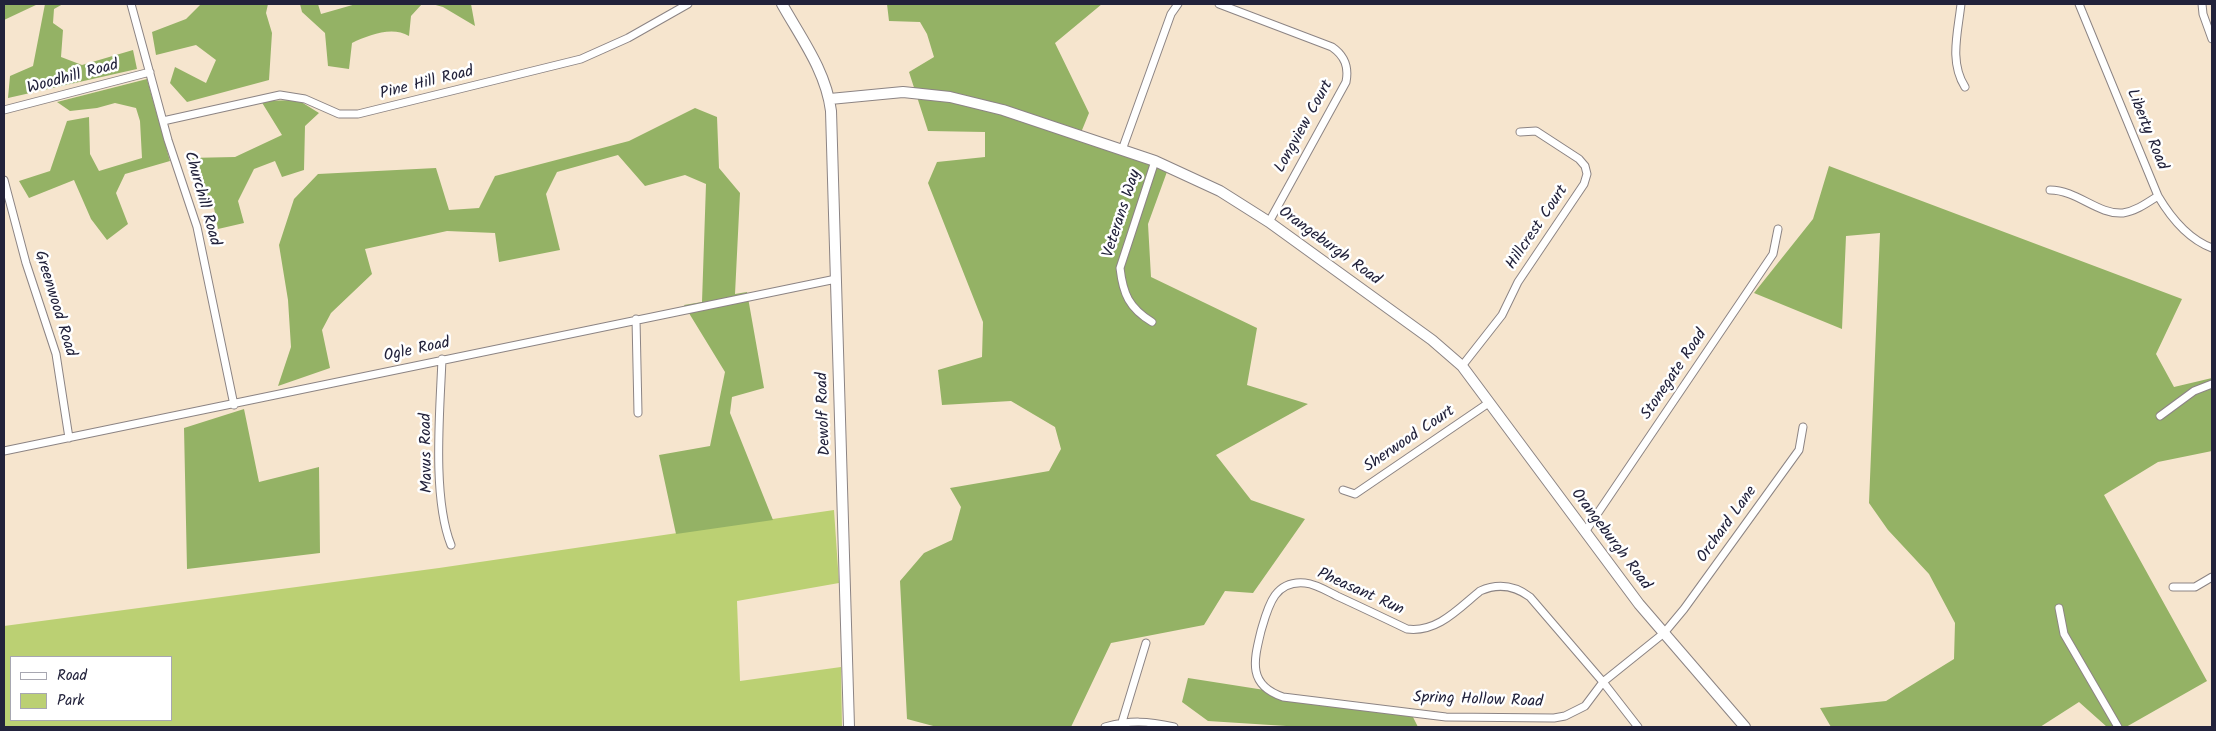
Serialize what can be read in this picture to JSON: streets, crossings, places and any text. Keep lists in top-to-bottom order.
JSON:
{
  "streets": {
    "street": [
      "Woodhill Road",
      "Pine Hill Road",
      "Longview Court",
      "Liberty Road",
      "Churchill Road",
      "Veterans Way",
      "Hillcrest Court",
      "Orangeburgh Road",
      "Greenwood Road",
      "Ogle Road",
      "Stonegate Road",
      "Dewolf Road",
      "Sherwood Court",
      "Mavus Road",
      "Orchard Lane",
      "Pheasant Run",
      "Spring Hollow Road"
    ]
  },
  "crossings": [
    ["Woodhill Road", "Churchill Road"],
    ["Pine Hill Road", "Churchill Road"],
    ["Longview Court", "Orangeburgh Road"],
    ["Churchill Road", "Ogle Road"],
    ["Veterans Way", "Orangeburgh Road"],
    ["Hillcrest Court", "Orangeburgh Road"],
    ["Orangeburgh Road", "Stonegate Road"],
    ["Orangeburgh Road", "Dewolf Road"],
    ["Orangeburgh Road", "Sherwood Court"],
    ["Orangeburgh Road", "Orchard Lane"],
    ["Orangeburgh Road", "Spring Hollow Road"],
    ["Greenwood Road", "Ogle Road"],
    ["Ogle Road", "Dewolf Road"],
    ["Ogle Road", "Mavus Road"],
    ["Orchard Lane", "Spring Hollow Road"],
    ["Pheasant Run", "Spring Hollow Road"]
  ],
  "legend": ["Road", "Park"]
}
